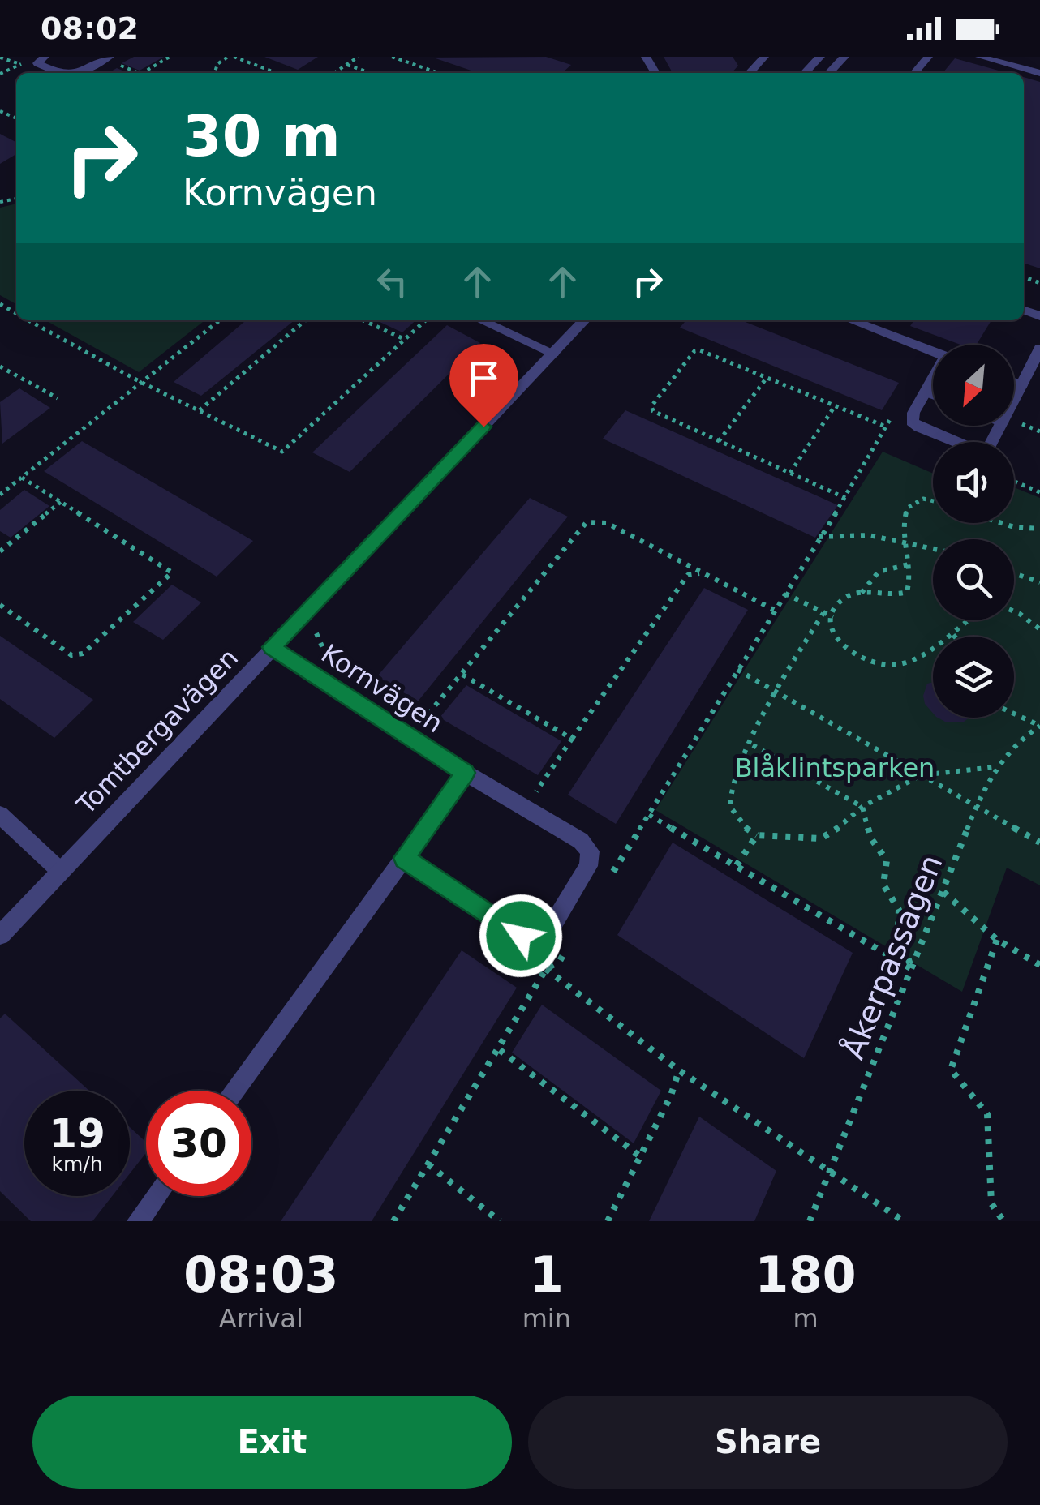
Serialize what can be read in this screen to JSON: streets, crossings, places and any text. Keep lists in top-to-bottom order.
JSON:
{
  "streets": {
    "street": ["Kornvägen", "Tomtbergavägen"],
    "path": ["Åkerpassagen"]
  },
  "crossings": [
    ["Kornvägen", "Tomtbergavägen"]
  ],
  "parks": ["Blåklintsparken"],
  "north": "bottom left",
  "page": {
    "status": "08:02",
    "turn": ["30 m", "Kornvägen"],
    "speed": "19 km/h",
    "limit": "30",
    "eta": [
      "08:03",
      "Arrival",
      "1",
      "min",
      "180",
      "m"
    ],
    "buttons": ["Exit", "Share"]
  }
}
